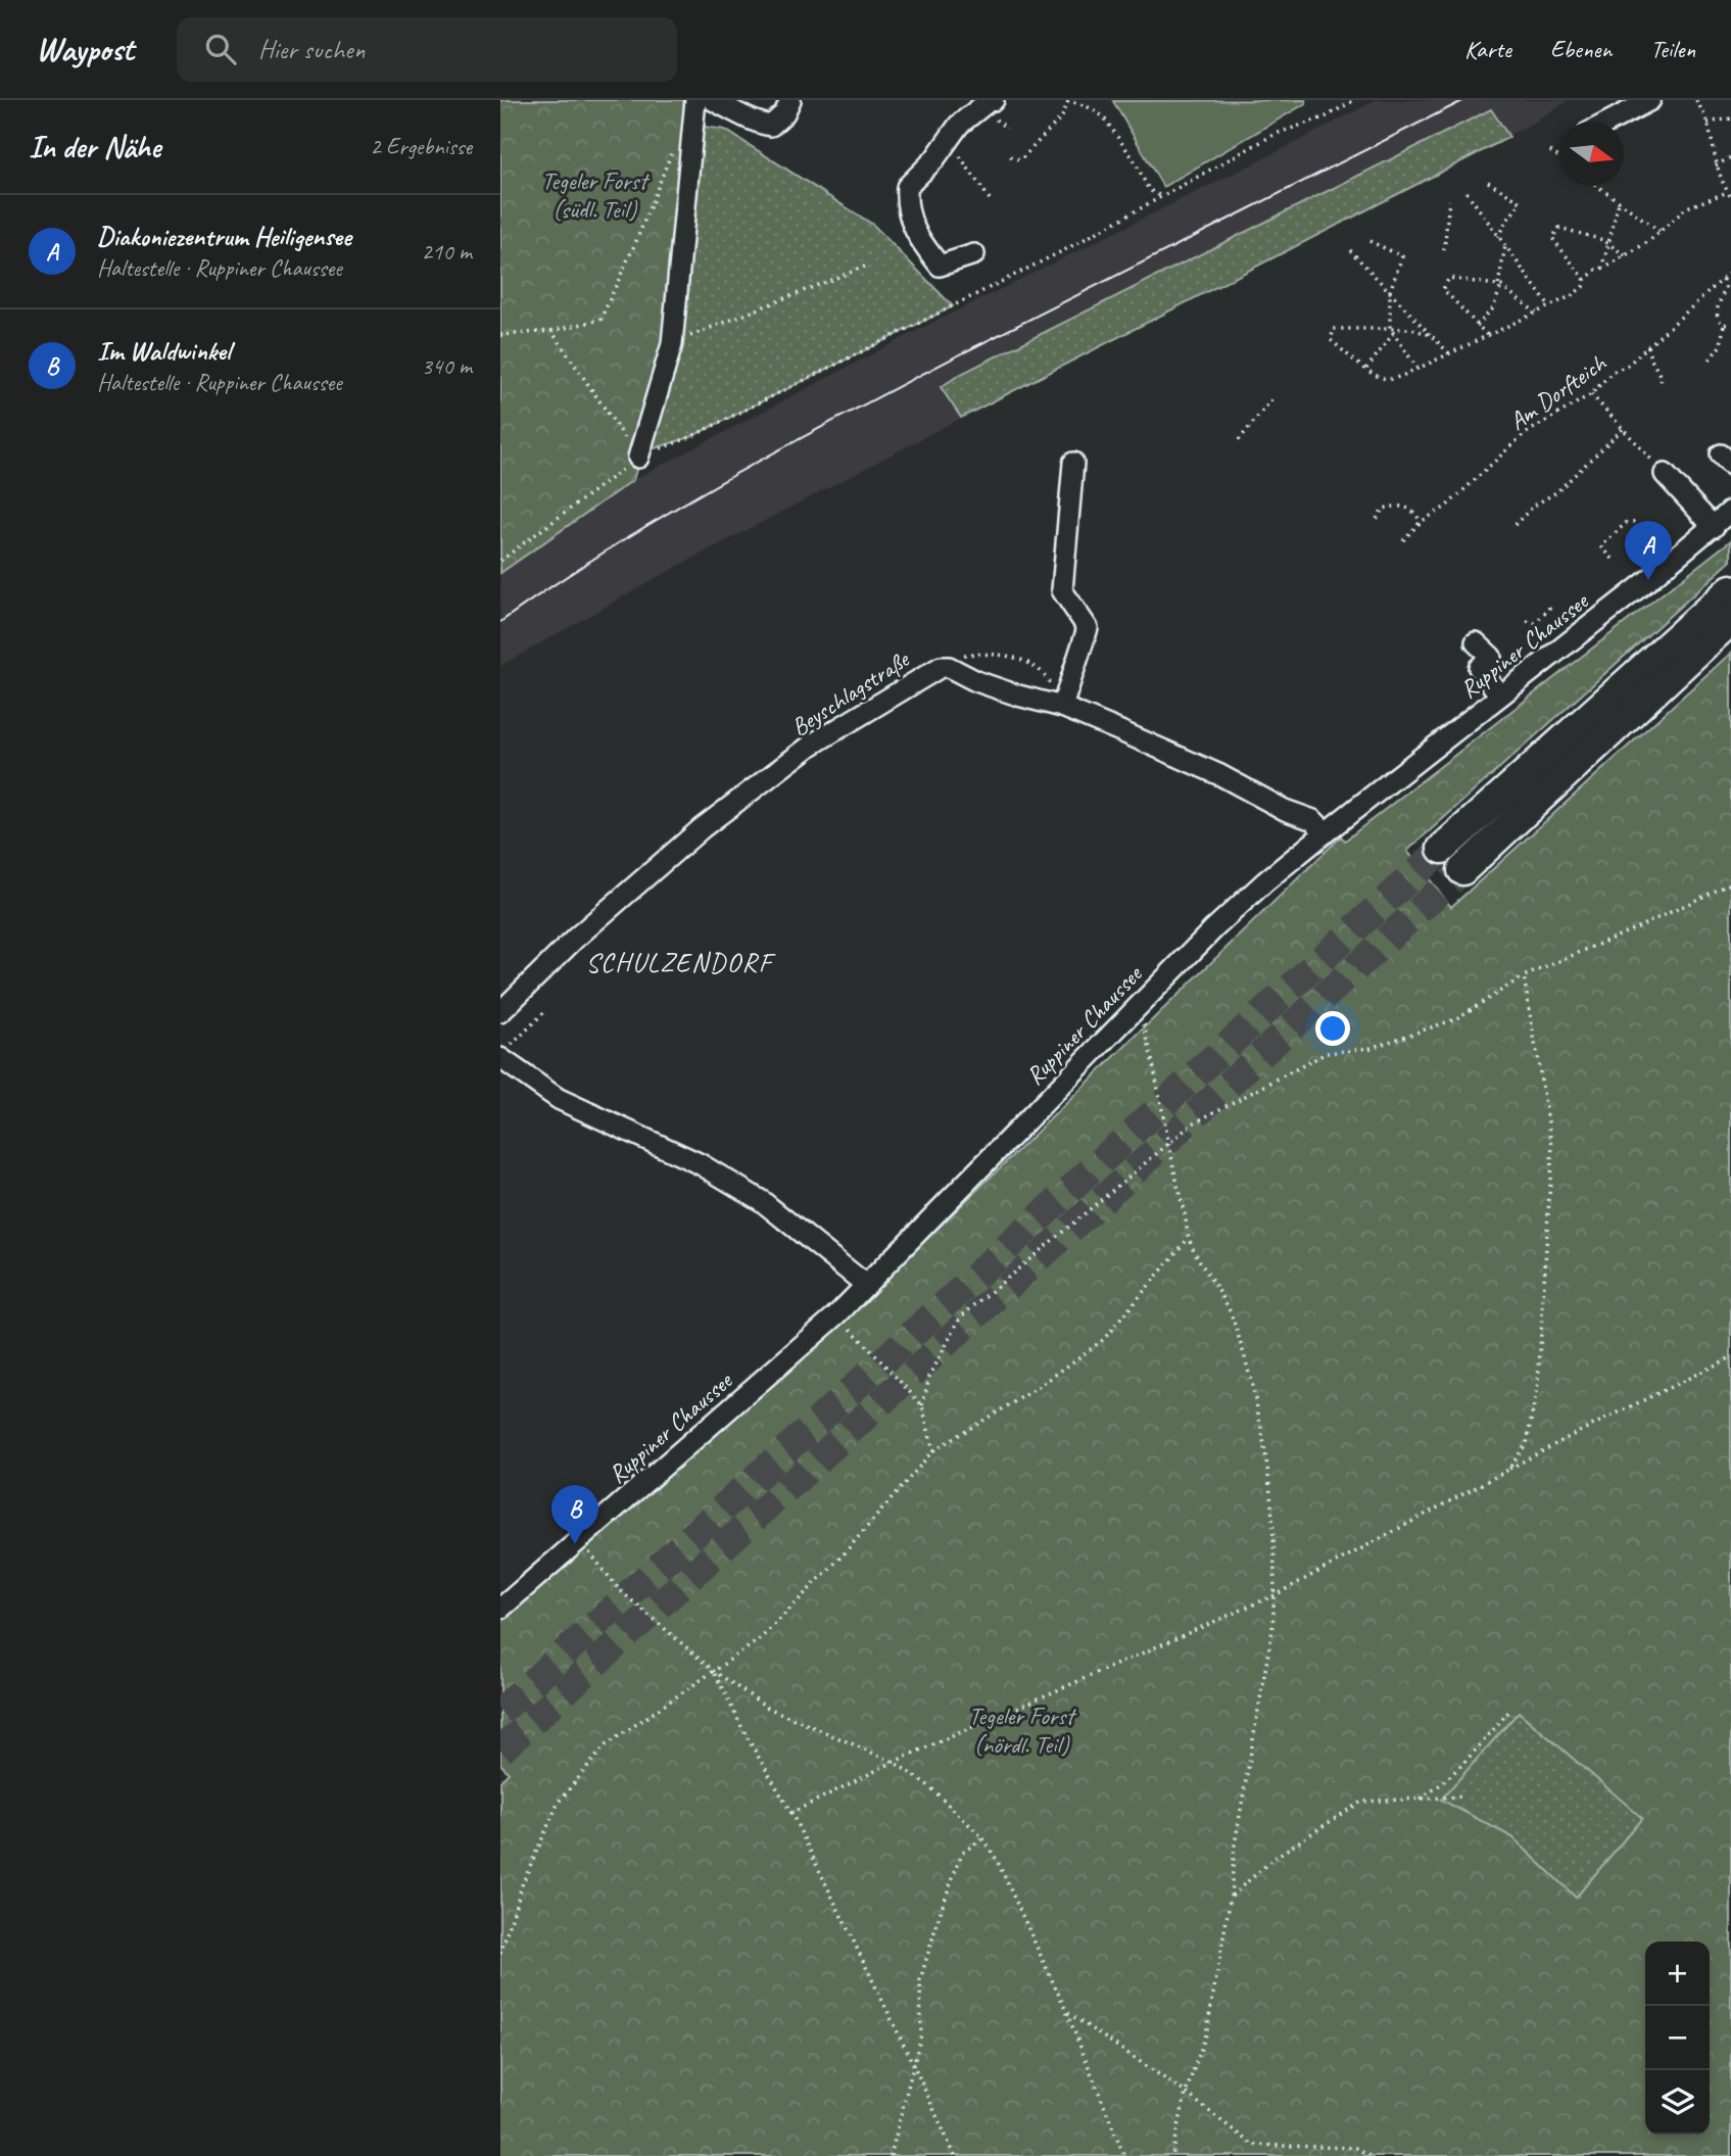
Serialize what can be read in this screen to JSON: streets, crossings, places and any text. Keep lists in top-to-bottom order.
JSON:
{
  "streets": {
    "street": ["Ruppiner Chaussee", "Beyschlagstraße"],
    "path": ["Am Dorfteich"]
  },
  "crossings": [
    ["Ruppiner Chaussee", "Beyschlagstraße"]
  ],
  "districts": ["SCHULZENDORF"],
  "parks": ["Tegeler Forst (südl. Teil)", "Tegeler Forst (nördl. Teil)"],
  "north": "right",
  "page": {
    "header": "Waypost",
    "search": "Hier suchen",
    "nav": ["Karte", "Ebenen", "Teilen"],
    "heading": ["In der Nähe", "2 Ergebnisse"],
    "list": [
      {
        "mark": "A",
        "name": "Diakoniezentrum Heiligensee",
        "note": "Haltestelle · Ruppiner Chaussee",
        "value": "210 m"
      },
      {
        "mark": "B",
        "name": "Im Waldwinkel",
        "note": "Haltestelle · Ruppiner Chaussee",
        "value": "340 m"
      }
    ],
    "pins": ["A", "B"],
    "map_buttons": ["+", "−"]
  }
}
